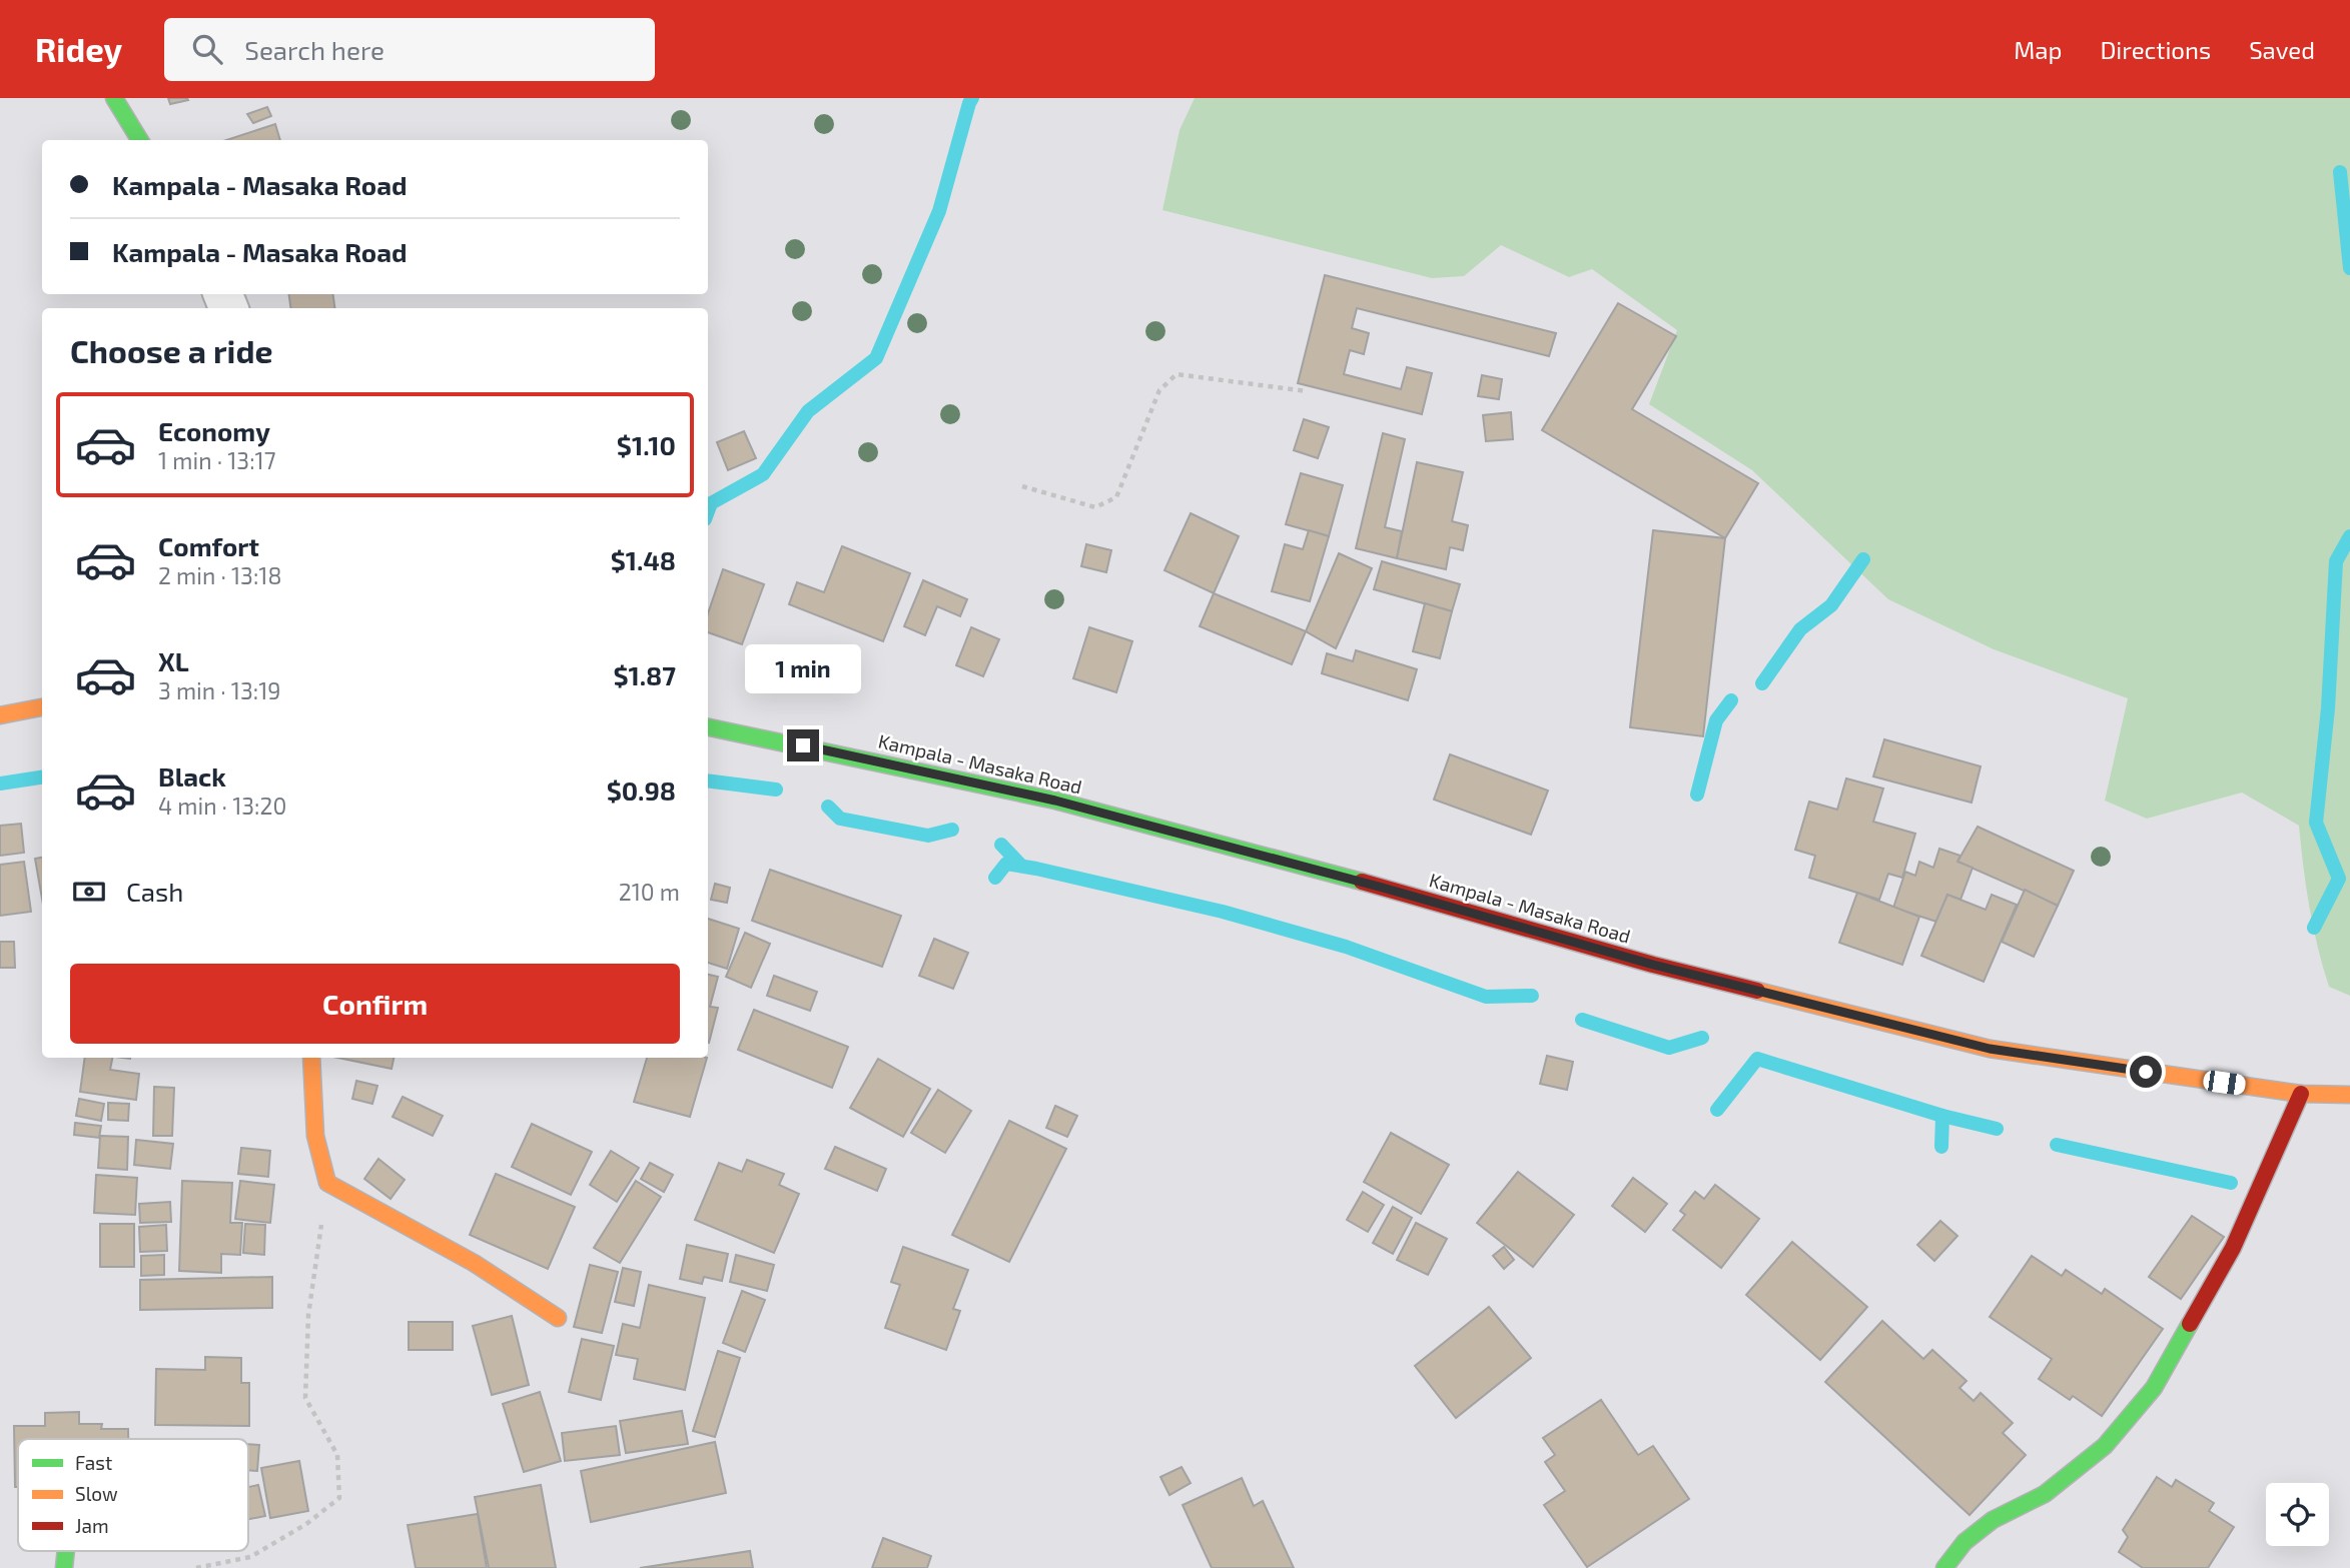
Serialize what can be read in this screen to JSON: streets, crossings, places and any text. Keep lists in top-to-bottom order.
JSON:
{
  "streets": {
    "main road": ["Kampala - Masaka Road"]
  },
  "legend": ["Fast", "Slow", "Jam"],
  "page": {
    "header": "Ridey",
    "search": "Search here",
    "nav": ["Map", "Directions", "Saved"],
    "banner": ["Kampala - Masaka Road", "Kampala - Masaka Road"],
    "heading": "Choose a ride",
    "list": [
      {
        "name": "Economy",
        "note": "1 min · 13:17",
        "value": "$1.10"
      },
      {
        "name": "Comfort",
        "note": "2 min · 13:18",
        "value": "$1.48"
      },
      {
        "name": "XL",
        "note": "3 min · 13:19",
        "value": "$1.87"
      },
      {
        "name": "Black",
        "note": "4 min · 13:20",
        "value": "$0.98"
      }
    ],
    "bubble": "1 min",
    "pay": ["Cash", "210 m"],
    "buttons": "Confirm"
  }
}
